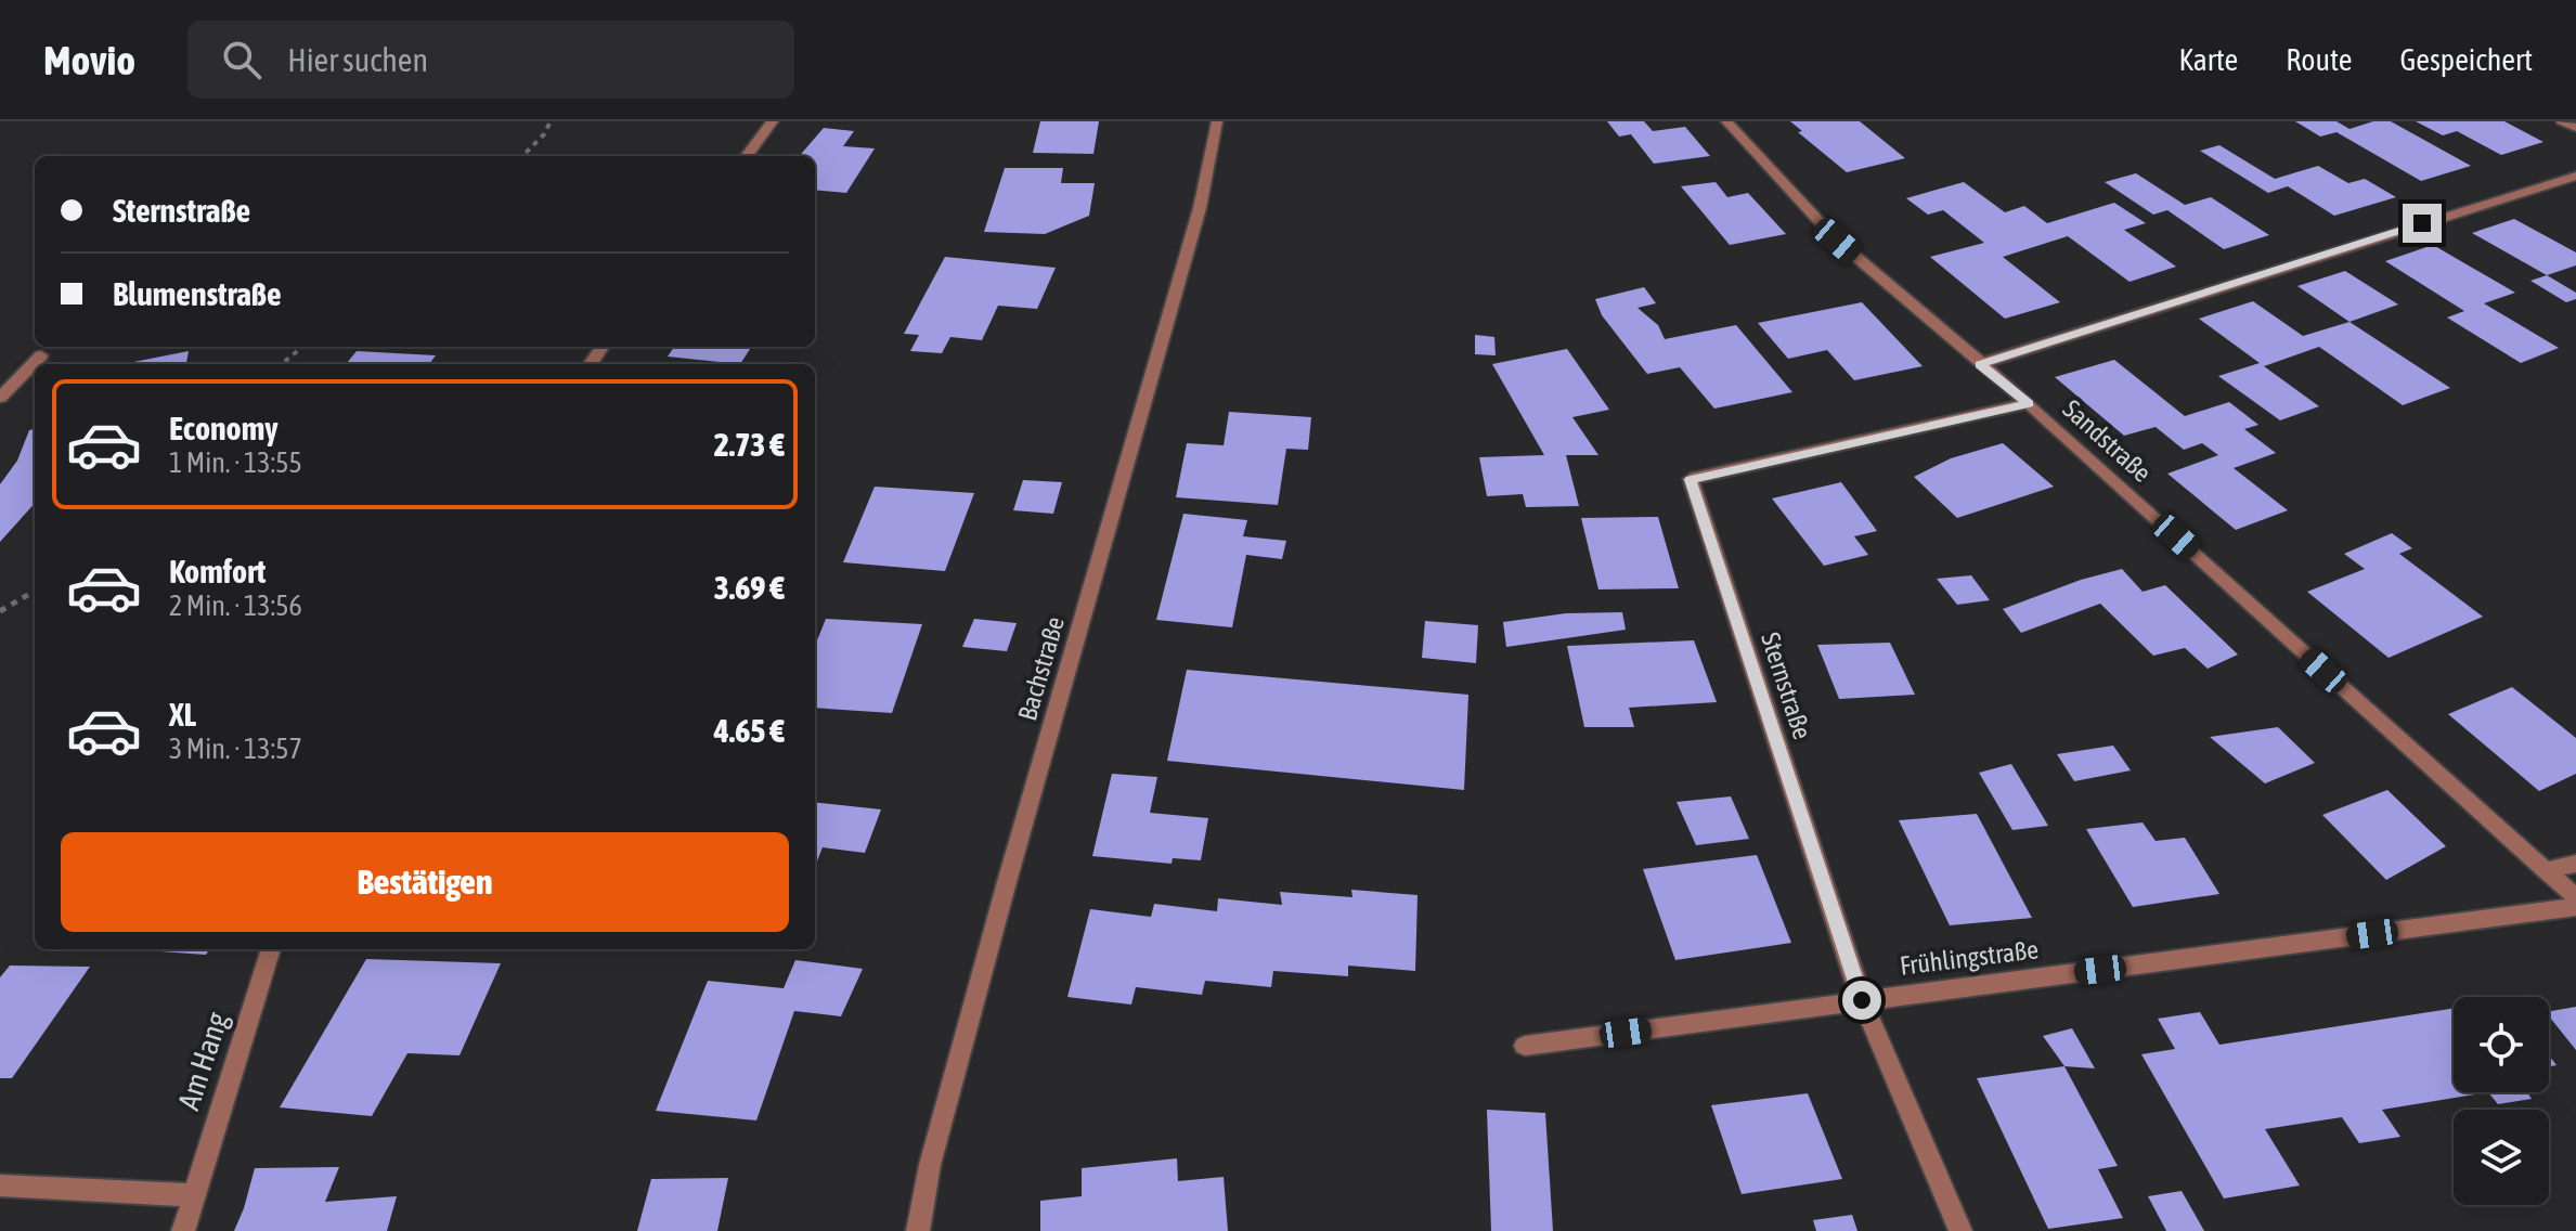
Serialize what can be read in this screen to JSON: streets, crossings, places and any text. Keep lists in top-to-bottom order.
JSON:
{
  "streets": {
    "street": [
      "Sandstraße",
      "Bachstraße",
      "Sternstraße",
      "Frühlingstraße",
      "Am Hang"
    ]
  },
  "crossings": [
    ["Sandstraße", "Sternstraße"],
    ["Sternstraße", "Frühlingstraße"]
  ],
  "page": {
    "header": "Movio",
    "search": "Hier suchen",
    "nav": ["Karte", "Route", "Gespeichert"],
    "banner": ["Sternstraße", "Blumenstraße"],
    "list": [
      {
        "name": "Economy",
        "note": "1 Min. · 13:55",
        "value": "2.73 €"
      },
      {
        "name": "Komfort",
        "note": "2 Min. · 13:56",
        "value": "3.69 €"
      },
      {
        "name": "XL",
        "note": "3 Min. · 13:57",
        "value": "4.65 €"
      }
    ],
    "buttons": "Bestätigen"
  }
}
